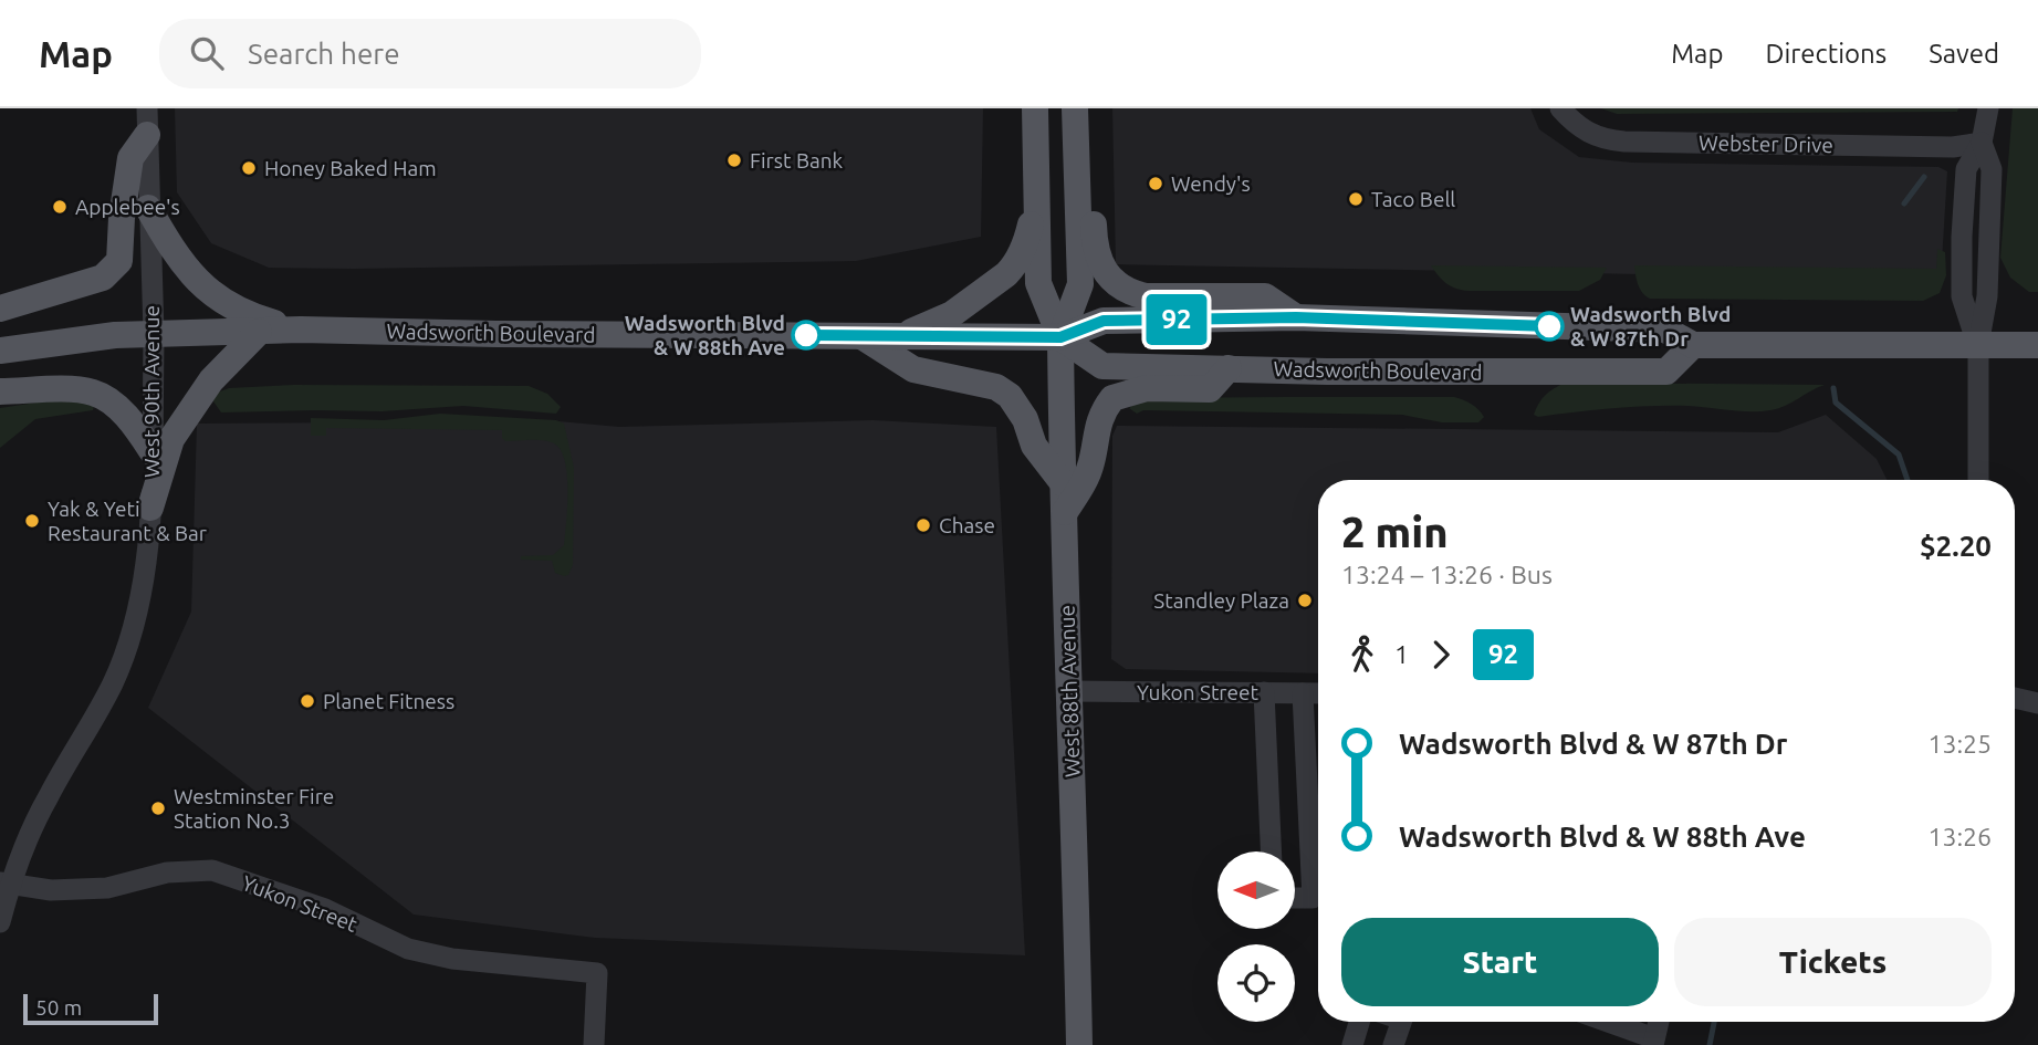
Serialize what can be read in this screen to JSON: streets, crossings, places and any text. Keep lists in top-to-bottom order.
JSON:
{
  "streets": {
    "main road": ["Wadsworth Boulevard", "West 88th Avenue"],
    "street": ["Webster Drive", "West 90th Avenue", "Yukon Street"]
  },
  "crossings": [
    ["Wadsworth Boulevard", "West 90th Avenue"],
    ["Wadsworth Boulevard", "West 88th Avenue"],
    ["West 90th Avenue", "Yukon Street"],
    ["West 88th Avenue", "Yukon Street"]
  ],
  "places": [
    "First Bank",
    "Honey Baked Ham",
    "Wendy's",
    "Taco Bell",
    "Applebee's",
    "Wadsworth Blvd & W 87th Dr",
    "Wadsworth Blvd & W 88th Ave",
    "Yak & Yeti Restaurant & Bar",
    "Chase",
    "Standley Plaza",
    "Planet Fitness",
    "Westminster Fire Station No.3"
  ],
  "lines": ["bus line 92"],
  "scale_bar": "50 m",
  "north": "left",
  "page": {
    "header": "Map",
    "search": "Search here",
    "nav": ["Map", "Directions", "Saved"],
    "on_map": "92",
    "heading": ["2 min", "13:24 – 13:26 · Bus", "$2.20"],
    "legs": ["1", "92"],
    "list": [
      {
        "name": "Wadsworth Blvd & W 87th Dr",
        "value": "13:25"
      },
      {
        "name": "Wadsworth Blvd & W 88th Ave",
        "value": "13:26"
      }
    ],
    "buttons": ["Start", "Tickets"],
    "scale": "50 m"
  }
}
